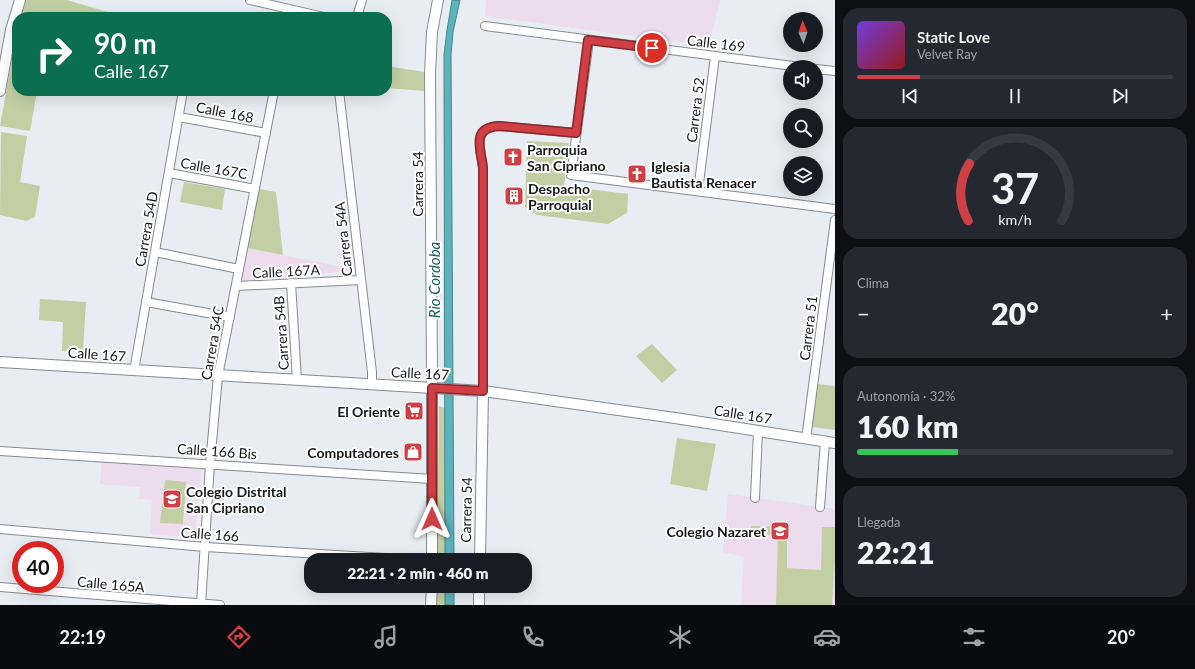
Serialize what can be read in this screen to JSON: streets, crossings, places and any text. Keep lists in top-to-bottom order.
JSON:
{
  "streets": {
    "street": [
      "Calle 169",
      "Carrera 52",
      "Calle 168",
      "Calle 167C",
      "Carrera 54",
      "Carrera 54D",
      "Carrera 54A",
      "Calle 167A",
      "Carrera 51",
      "Carrera 54B",
      "Carrera 54C",
      "Calle 167",
      "Calle 166 Bis",
      "Calle 166",
      "Calle 165A"
    ]
  },
  "crossings": [
    ["Calle 169", "Carrera 52"],
    ["Calle 168", "Carrera 54D"],
    ["Calle 168", "Carrera 54C"],
    ["Calle 167C", "Carrera 54D"],
    ["Calle 167C", "Carrera 54C"],
    ["Carrera 54", "Calle 167"],
    ["Carrera 54", "Calle 166 Bis"],
    ["Carrera 54D", "Calle 167A"],
    ["Carrera 54D", "Calle 167"],
    ["Carrera 54A", "Calle 167A"],
    ["Carrera 54A", "Calle 167"],
    ["Calle 167A", "Carrera 54B"],
    ["Calle 167A", "Carrera 54C"],
    ["Carrera 51", "Calle 167"],
    ["Carrera 54B", "Calle 167"],
    ["Carrera 54C", "Calle 167"],
    ["Carrera 54C", "Calle 166 Bis"],
    ["Carrera 54C", "Calle 166"],
    ["Carrera 54C", "Calle 165A"]
  ],
  "water": ["Rio Cordoba"],
  "places": {
    "church": ["Parroquia San Cipriano", "Iglesia Bautista Renacer"],
    "building": ["Despacho Parroquial"],
    "supermarket": ["El Oriente"],
    "shop": ["Computadores"],
    "school or university": ["Colegio Distrital San Cipriano", "Colegio Nazaret"]
  },
  "north": "top",
  "page": {
    "turn": ["90 m", "Calle 167"],
    "song": ["Static Love", "Velvet Ray"],
    "tile": [
      "Clima",
      ["Autonomía · 32%", "160 km"],
      ["Llegada", "22:21"]
    ],
    "heat": ["−", "20°", "+"],
    "limit": "40",
    "trip": "22:21 · 2 min · 460 m",
    "tabs": ["22:19", "20°"],
    "gauge": ["37", "km/h"]
  }
}
